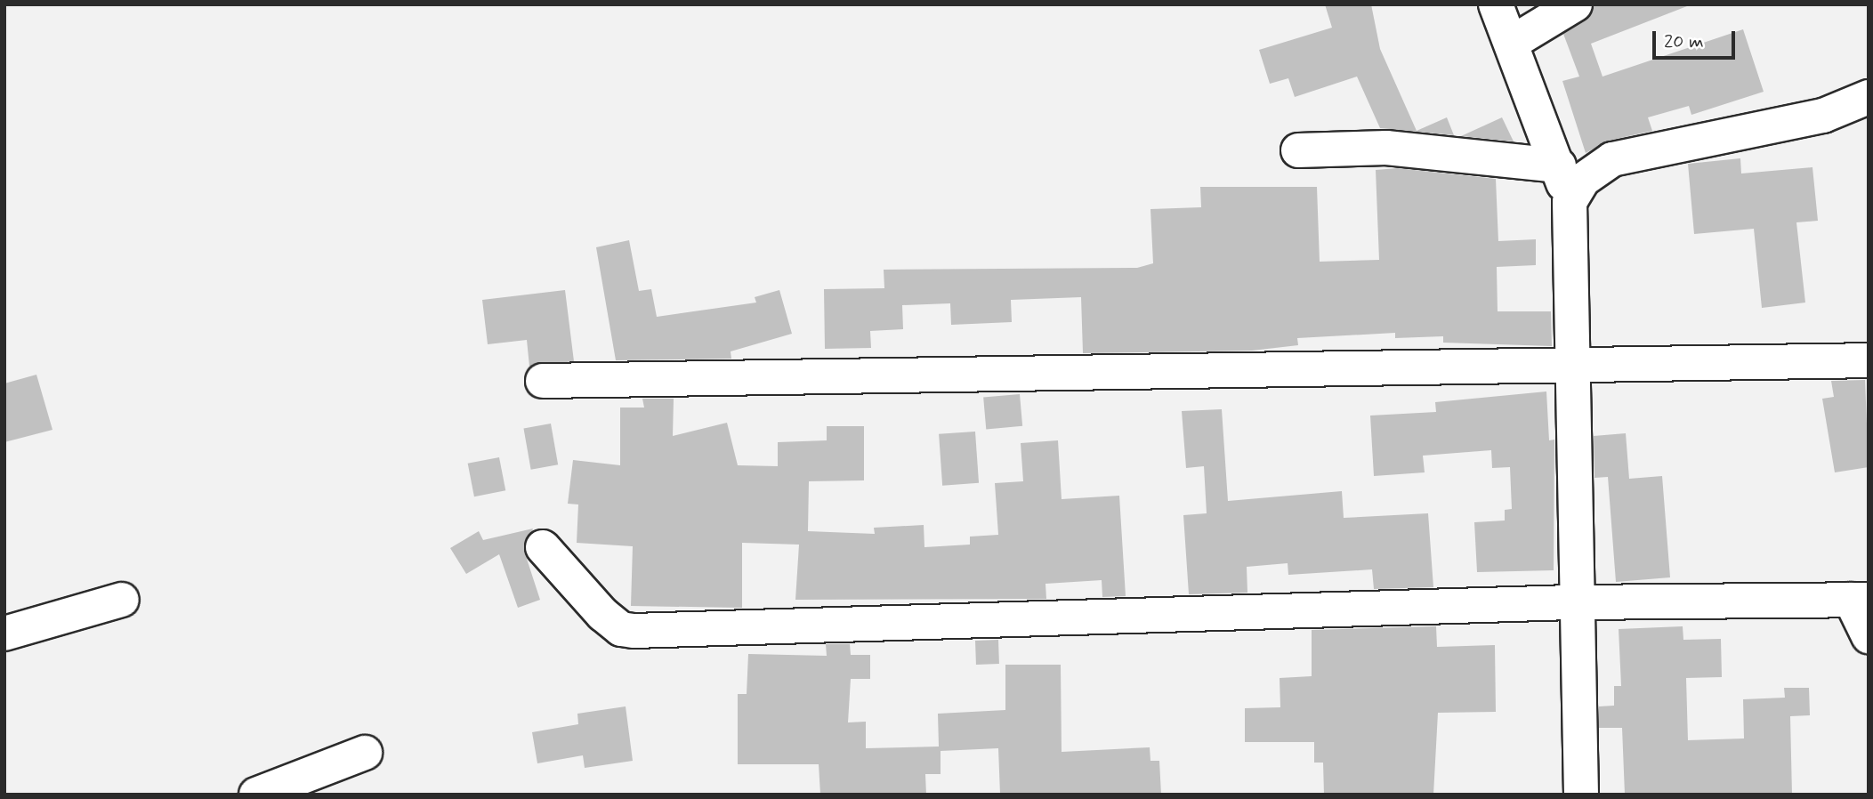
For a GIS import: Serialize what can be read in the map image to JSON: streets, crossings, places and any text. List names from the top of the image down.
{
  "scale_bar": "20 m"
}
